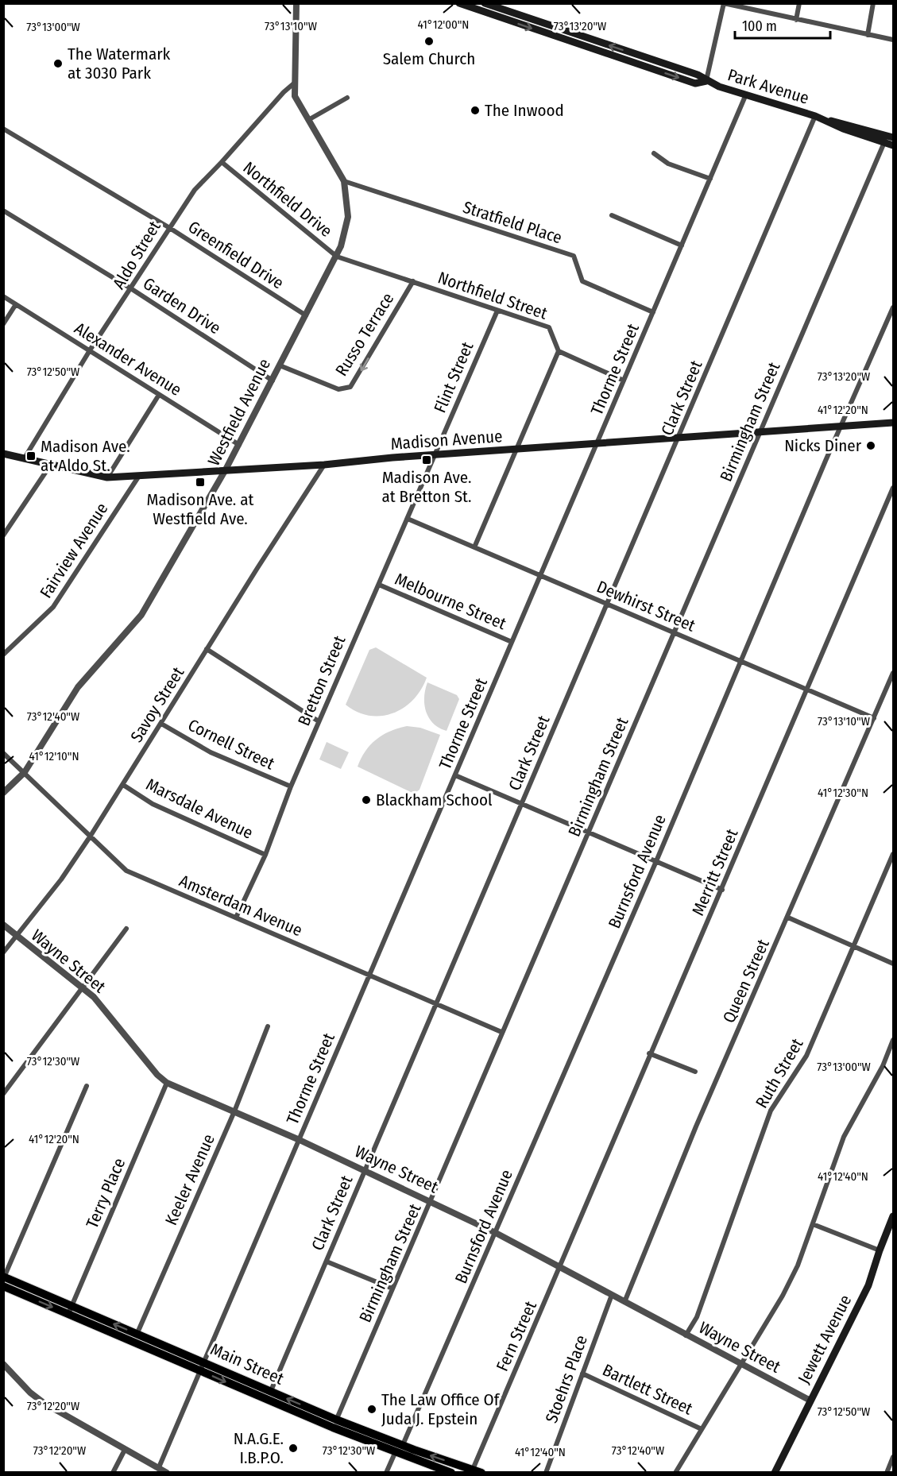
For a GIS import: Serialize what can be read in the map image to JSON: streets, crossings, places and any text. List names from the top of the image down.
{
  "streets": {
    "main road": [
      "Park Avenue",
      "Madison Avenue",
      "Jewett Avenue",
      "Main Street"
    ],
    "street": [
      "Northfield Drive",
      "Stratfield Place",
      "Aldo Street",
      "Greenfield Drive",
      "Northfield Street",
      "Garden Drive",
      "Russo Terrace",
      "Alexander Avenue",
      "Thorme Street",
      "Flint Street",
      "Clark Street",
      "Westfield Avenue",
      "Birmingham Street",
      "Fairview Avenue",
      "Melbourne Street",
      "Dewhirst Street",
      "Bretton Street",
      "Savoy Street",
      "Cornell Street",
      "Marsdale Avenue",
      "Burnsford Avenue",
      "Merritt Street",
      "Amsterdam Avenue",
      "Wayne Street",
      "Queen Street",
      "Ruth Street",
      "Keeler Avenue",
      "Terry Place",
      "Fern Street",
      "Stoehrs Place",
      "Bartlett Street"
    ]
  },
  "crossings": [
    ["Park Avenue", "Thorme Street"],
    ["Park Avenue", "Clark Street"],
    ["Park Avenue", "Birmingham Street"],
    ["Northfield Drive", "Aldo Street"],
    ["Northfield Drive", "Northfield Street"],
    ["Northfield Drive", "Westfield Avenue"],
    ["Stratfield Place", "Thorme Street"],
    ["Stratfield Place", "Westfield Avenue"],
    ["Aldo Street", "Greenfield Drive"],
    ["Aldo Street", "Garden Drive"],
    ["Aldo Street", "Alexander Avenue"],
    ["Aldo Street", "Westfield Avenue"],
    ["Aldo Street", "Madison Avenue"],
    ["Greenfield Drive", "Westfield Avenue"],
    ["Northfield Street", "Russo Terrace"],
    ["Northfield Street", "Flint Street"],
    ["Northfield Street", "Westfield Avenue"],
    ["Garden Drive", "Westfield Avenue"],
    ["Russo Terrace", "Westfield Avenue"],
    ["Alexander Avenue", "Westfield Avenue"],
    ["Thorme Street", "Madison Avenue"],
    ["Thorme Street", "Melbourne Street"],
    ["Thorme Street", "Dewhirst Street"],
    ["Thorme Street", "Amsterdam Avenue"],
    ["Thorme Street", "Wayne Street"],
    ["Thorme Street", "Main Street"],
    ["Flint Street", "Madison Avenue"],
    ["Flint Street", "Bretton Street"],
    ["Clark Street", "Madison Avenue"],
    ["Clark Street", "Dewhirst Street"],
    ["Clark Street", "Amsterdam Avenue"],
    ["Clark Street", "Wayne Street"],
    ["Clark Street", "Main Street"],
    ["Westfield Avenue", "Madison Avenue"],
    ["Westfield Avenue", "Amsterdam Avenue"],
    ["Birmingham Street", "Madison Avenue"],
    ["Birmingham Street", "Dewhirst Street"],
    ["Birmingham Street", "Amsterdam Avenue"],
    ["Birmingham Street", "Wayne Street"],
    ["Birmingham Street", "Main Street"],
    ["Madison Avenue", "Fairview Avenue"],
    ["Madison Avenue", "Bretton Street"],
    ["Madison Avenue", "Savoy Street"],
    ["Madison Avenue", "Burnsford Avenue"],
    ["Melbourne Street", "Bretton Street"],
    ["Dewhirst Street", "Bretton Street"],
    ["Dewhirst Street", "Burnsford Avenue"],
    ["Dewhirst Street", "Merritt Street"],
    ["Dewhirst Street", "Queen Street"],
    ["Bretton Street", "Cornell Street"],
    ["Bretton Street", "Marsdale Avenue"],
    ["Bretton Street", "Amsterdam Avenue"],
    ["Savoy Street", "Cornell Street"],
    ["Savoy Street", "Marsdale Avenue"],
    ["Savoy Street", "Amsterdam Avenue"],
    ["Savoy Street", "Wayne Street"],
    ["Burnsford Avenue", "Wayne Street"],
    ["Burnsford Avenue", "Main Street"],
    ["Merritt Street", "Wayne Street"],
    ["Merritt Street", "Fern Street"],
    ["Wayne Street", "Queen Street"],
    ["Wayne Street", "Ruth Street"],
    ["Wayne Street", "Keeler Avenue"],
    ["Wayne Street", "Terry Place"],
    ["Wayne Street", "Fern Street"],
    ["Wayne Street", "Jewett Avenue"],
    ["Wayne Street", "Stoehrs Place"],
    ["Keeler Avenue", "Main Street"],
    ["Terry Place", "Main Street"],
    ["Fern Street", "Main Street"],
    ["Stoehrs Place", "Bartlett Street"]
  ],
  "places": {
    "other": [
      "Salem Church",
      "The Watermark at 3030 Park",
      "The Inwood",
      "Nicks Diner",
      "Blackham School",
      "The Law Office Of Juda J. Epstein",
      "N.A.G.E. I.B.P.O."
    ],
    "transit": ["Madison Ave. at Aldo St.", "Madison Ave. at Bretton St.", "Madison Ave. at Westfield Ave."]
  },
  "scale_bar": "100 m",
  "coordinates": [
    "41°12'00\"N",
    "73°13'10\"W",
    "73°13'20\"W",
    "73°13'00\"W",
    "73°12'50\"W",
    "41°12'20\"N",
    "73°12'40\"W",
    "41°12'10\"N",
    "41°12'30\"N",
    "73°12'30\"W",
    "41°12'40\"N",
    "73°12'20\"W"
  ]
}
